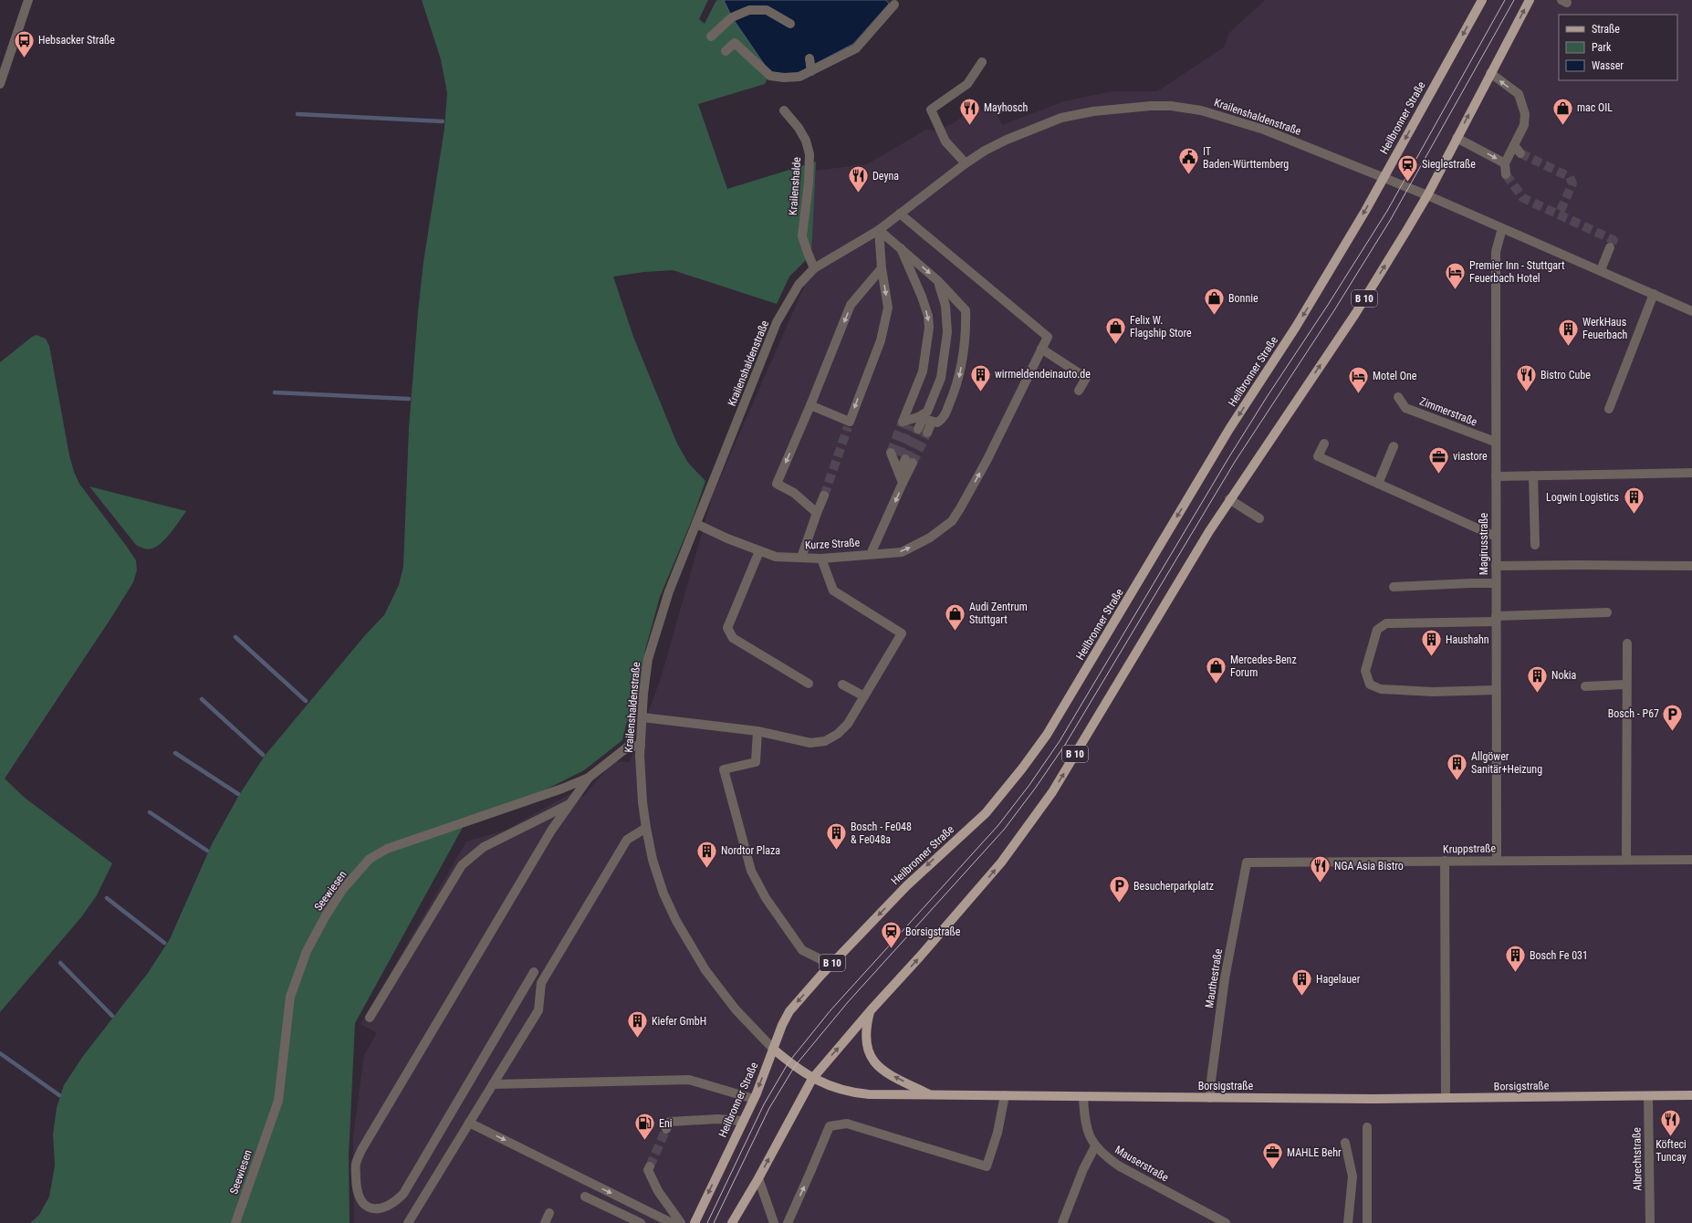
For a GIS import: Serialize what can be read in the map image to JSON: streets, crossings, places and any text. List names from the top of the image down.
{
  "streets": {
    "main road": ["Heilbronner Straße", "B 10", "Borsigstraße"],
    "street": [
      "Krailenshaldenstraße",
      "Krailenshalde",
      "Zimmerstraße",
      "Kurze Straße",
      "Magirusstraße",
      "Kruppstraße",
      "Seewiesen",
      "Mauthestraße",
      "Albrechtstraße",
      "Mauserstraße"
    ]
  },
  "crossings": [
    ["Krailenshaldenstraße", "Heilbronner Straße"],
    ["Krailenshaldenstraße", "Krailenshalde"],
    ["Krailenshaldenstraße", "B 10"],
    ["Krailenshaldenstraße", "Kurze Straße"],
    ["Krailenshaldenstraße", "Seewiesen"],
    ["Krailenshaldenstraße", "Borsigstraße"],
    ["Heilbronner Straße", "Borsigstraße"],
    ["B 10", "Borsigstraße"],
    ["Zimmerstraße", "Magirusstraße"],
    ["Magirusstraße", "Kruppstraße"],
    ["Kruppstraße", "Mauthestraße"],
    ["Mauthestraße", "Borsigstraße"],
    ["Borsigstraße", "Albrechtstraße"],
    ["Borsigstraße", "Mauserstraße"]
  ],
  "one_way": ["Kurze Straße"],
  "places": {
    "bus stop": ["Hebsacker Straße"],
    "restaurant": [
      "Mayhosch",
      "Deyna",
      "Bistro Cube",
      "NGA Asia Bistro",
      "Köfteci Tuncay"
    ],
    "shop": [
      "mac OIL",
      "Bonnie",
      "Felix W. Flagship Store",
      "Audi Zentrum Stuttgart",
      "Mercedes-Benz Forum"
    ],
    "public building": ["IT Baden-Württemberg"],
    "station": ["Sieglestraße", "Borsigstraße"],
    "hotel": ["Premier Inn - Stuttgart Feuerbach Hotel", "Motel One"],
    "building": [
      "WerkHaus Feuerbach",
      "wirmeldendeinauto.de",
      "Logwin Logistics",
      "Haushahn",
      "Nokia",
      "Allgöwer Sanitär+Heizung",
      "Bosch - Fe048 & Fe048a",
      "Nordtor Plaza",
      "Bosch Fe 031",
      "Hagelauer",
      "Kiefer GmbH"
    ],
    "office": ["viastore", "MAHLE Behr"],
    "parking": ["Bosch - P67", "Besucherparkplatz"],
    "fuel station": ["Eni"]
  },
  "legend": ["Straße", "Park", "Wasser"]
}
